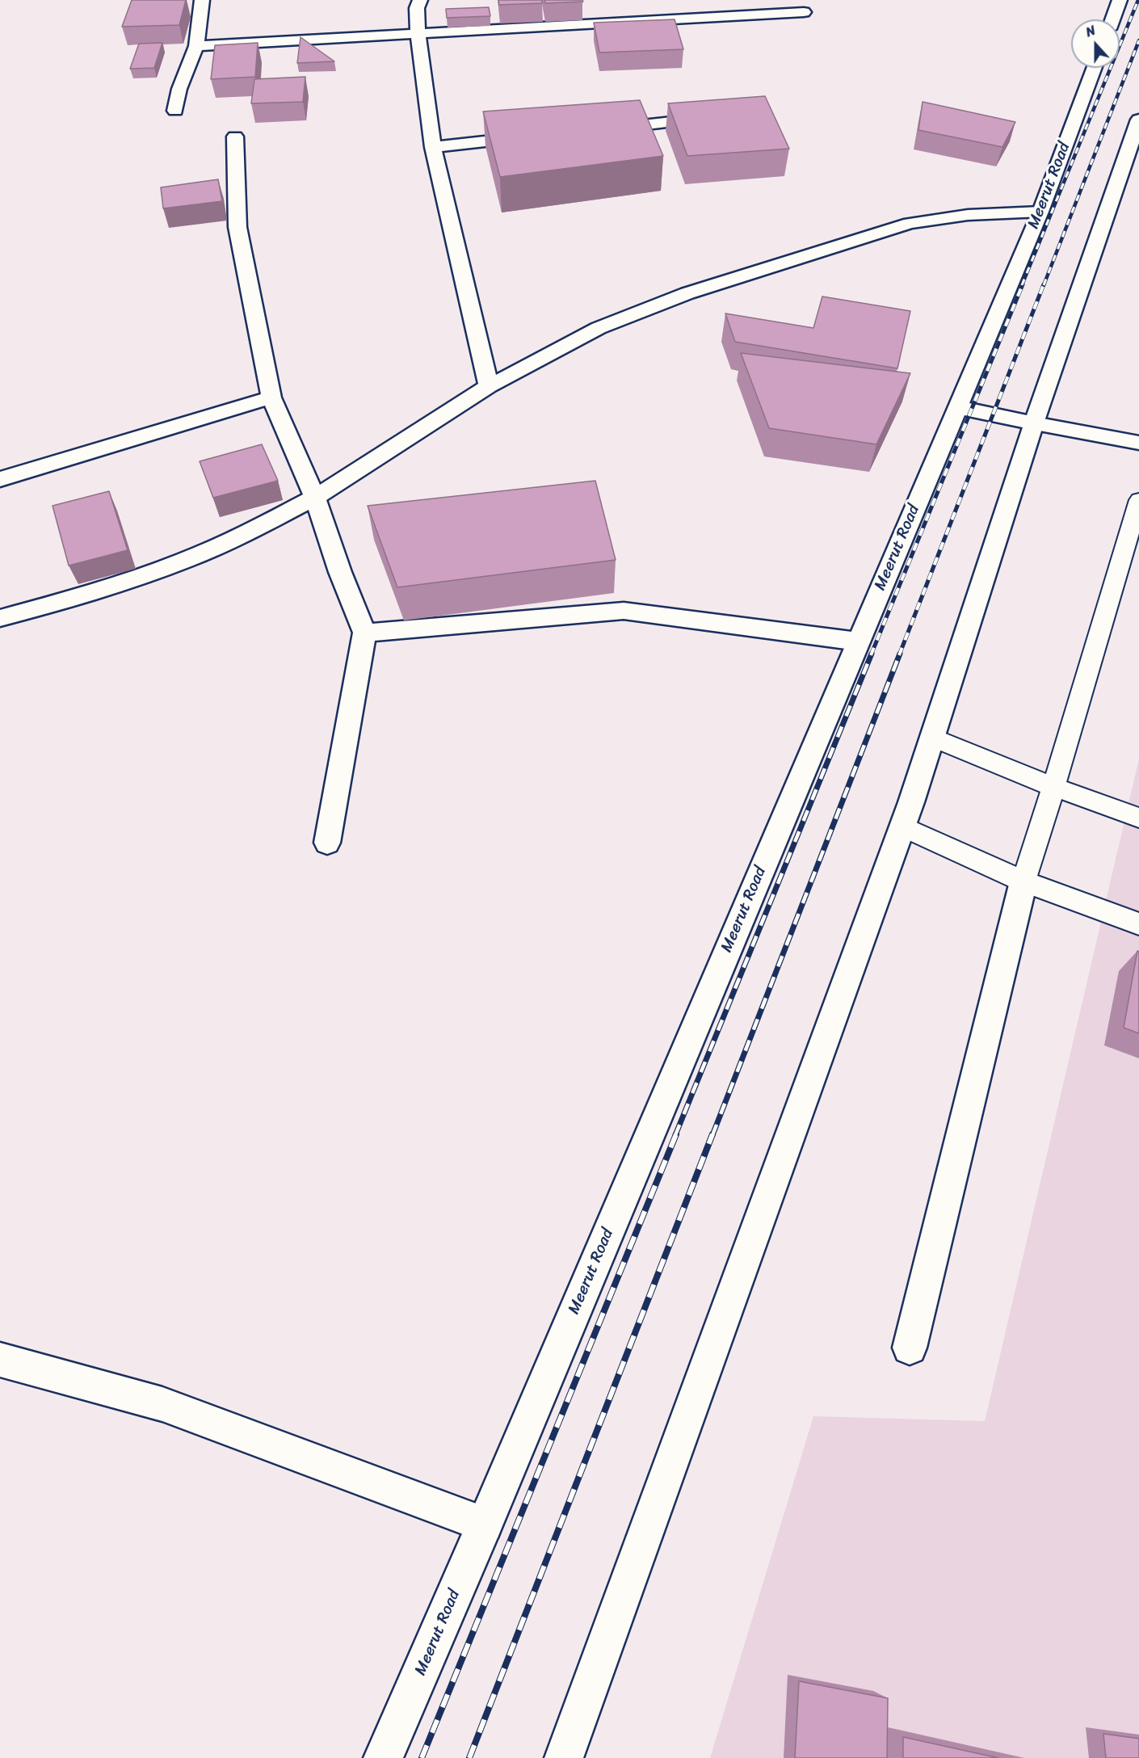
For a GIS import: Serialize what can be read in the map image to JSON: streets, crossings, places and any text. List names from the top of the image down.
{
  "streets": {
    "street": ["Meerut Road"]
  },
  "north": "top"
}
